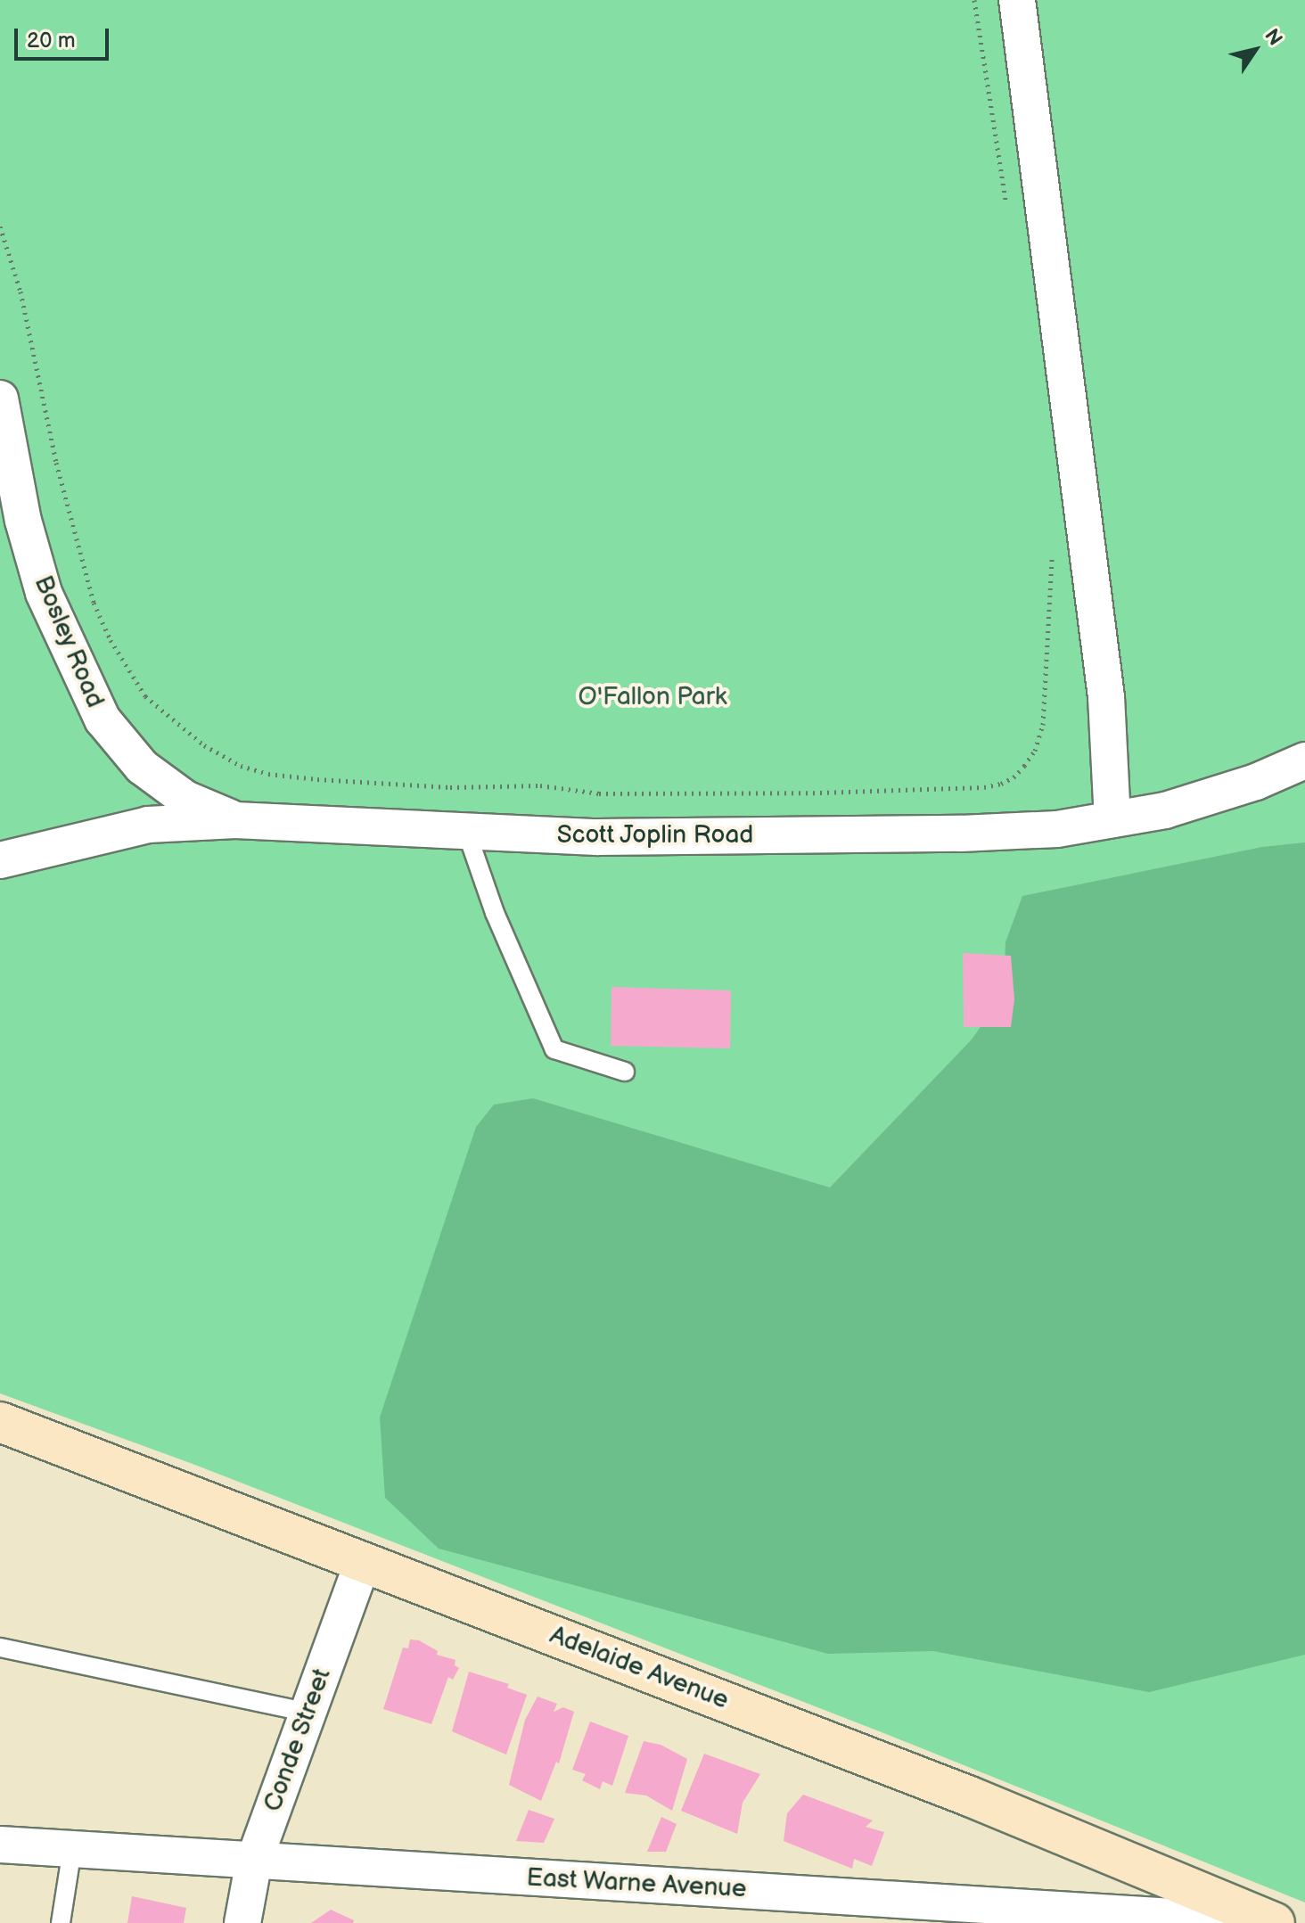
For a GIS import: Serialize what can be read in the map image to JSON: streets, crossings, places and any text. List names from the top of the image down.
{
  "streets": {
    "main road": ["Adelaide Avenue"],
    "street": [
      "Bosley Road",
      "Scott Joplin Road",
      "Conde Street",
      "East Warne Avenue"
    ]
  },
  "crossings": [
    ["Bosley Road", "Scott Joplin Road"],
    ["Adelaide Avenue", "Conde Street"],
    ["Adelaide Avenue", "East Warne Avenue"],
    ["Conde Street", "East Warne Avenue"]
  ],
  "parks": ["O'Fallon Park"],
  "scale_bar": "20 m",
  "north": "top right"
}
